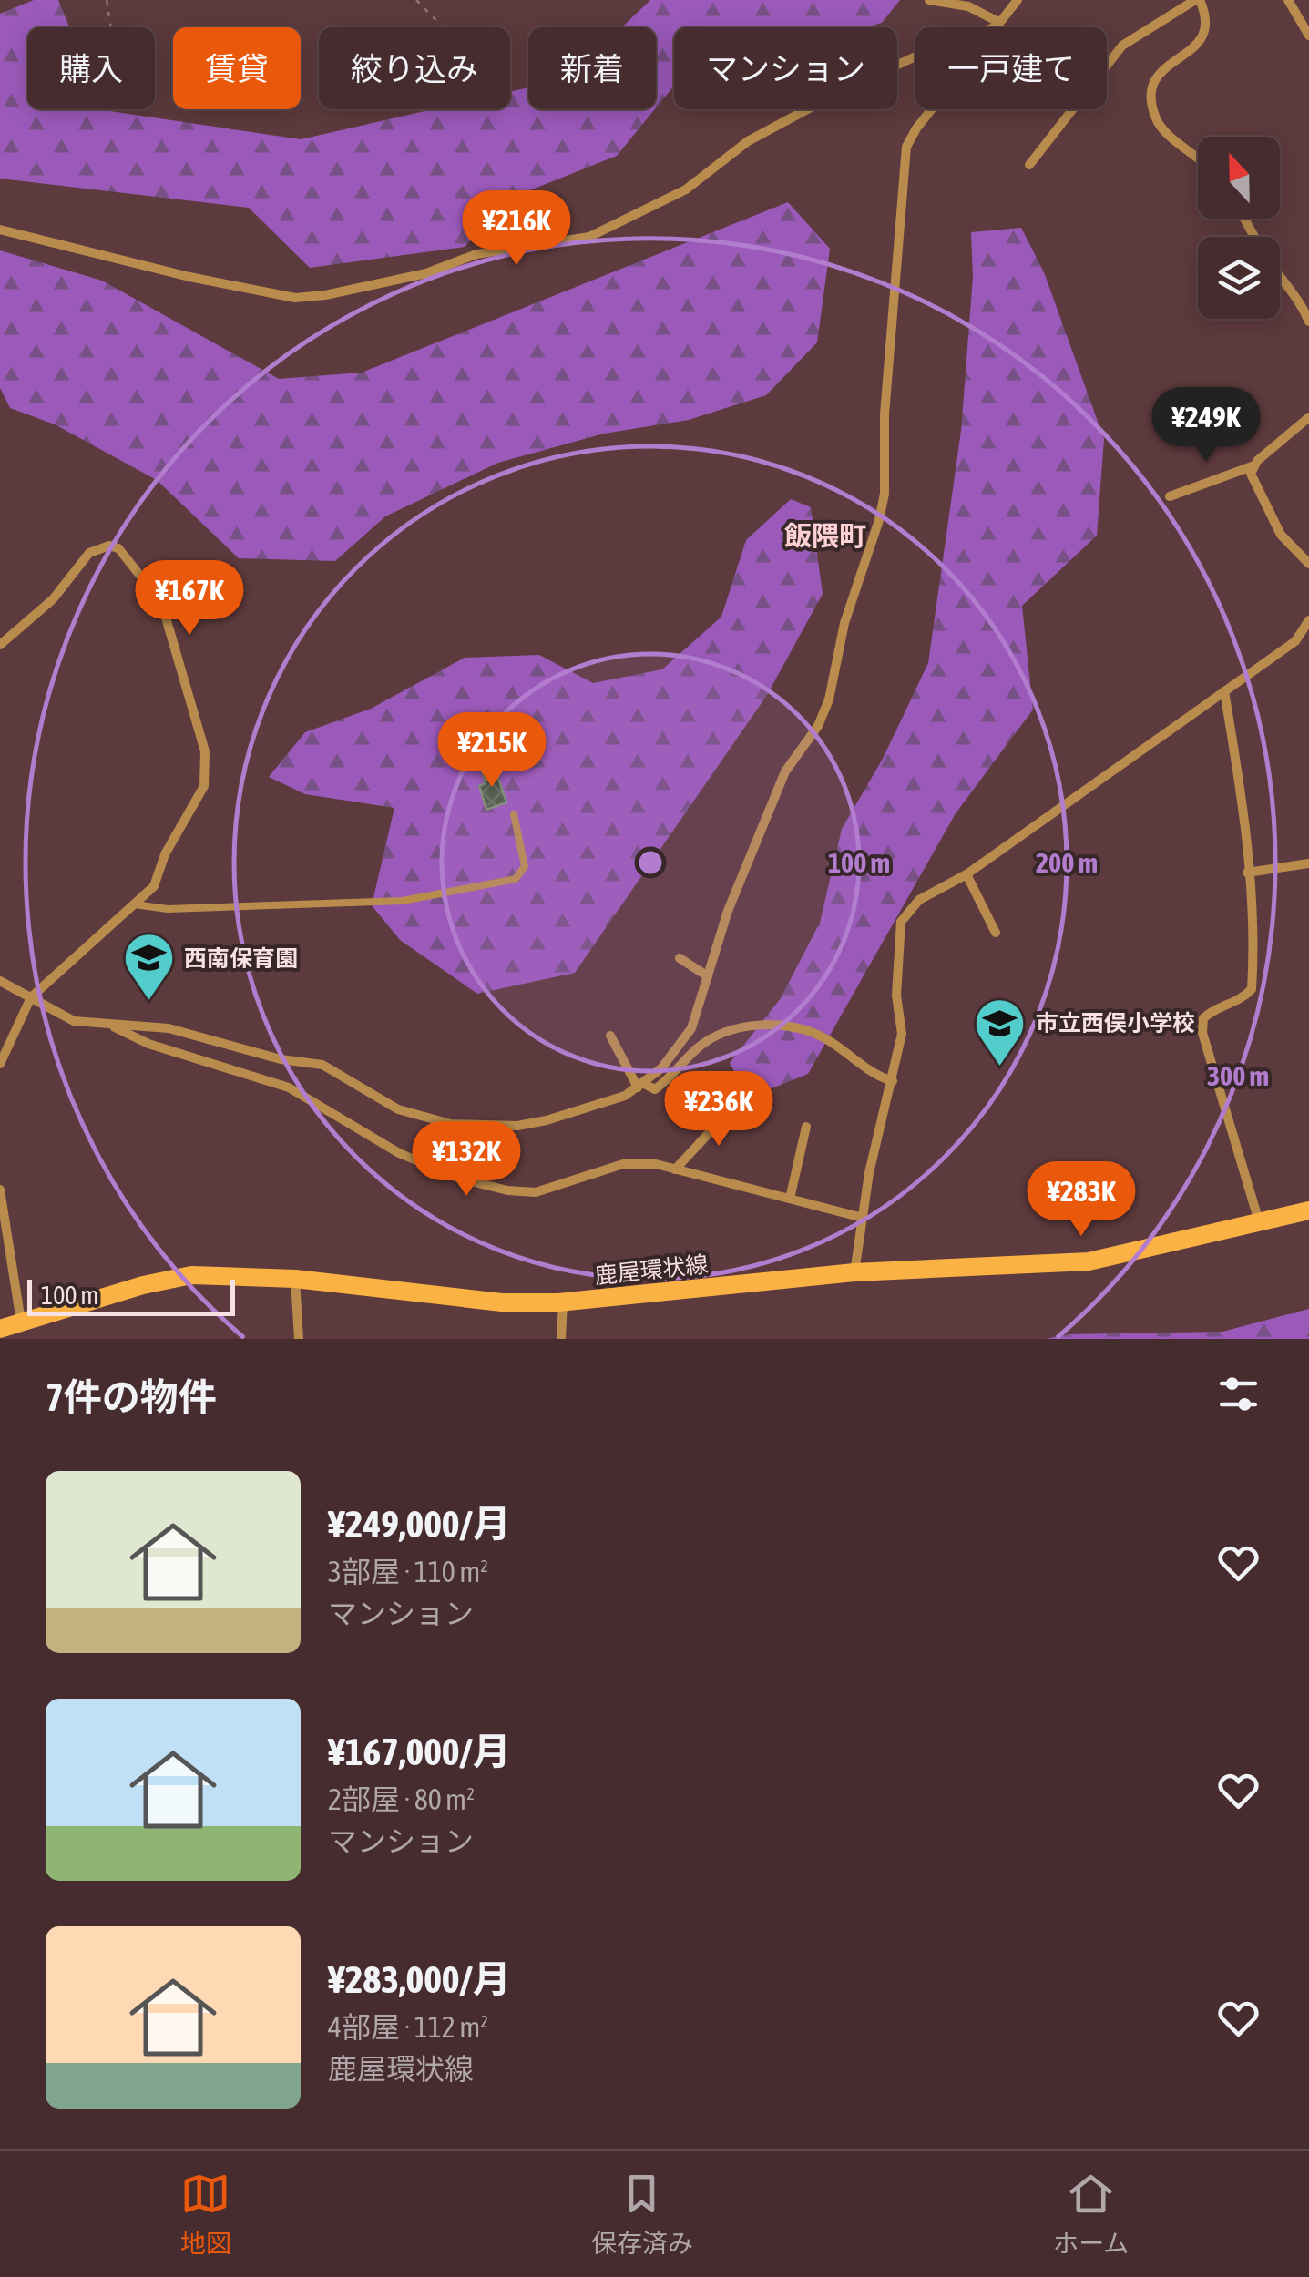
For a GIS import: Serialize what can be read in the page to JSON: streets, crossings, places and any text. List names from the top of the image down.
{
  "streets": {
    "main road": ["鹿屋環状線"]
  },
  "districts": ["飯隈町"],
  "places": {
    "school or university": ["西南保育園", "市立西俣小学校"]
  },
  "scale_bar": "100 m",
  "north": "top",
  "page": {
    "chip": [
      "購入",
      "賃貸",
      "絞り込み",
      "新着",
      "マンション",
      "一戸建て"
    ],
    "price": [
      "¥216K",
      "¥249K",
      "¥167K",
      "¥215K",
      "¥236K",
      "¥132K",
      "¥283K"
    ],
    "scale": "100 m",
    "heading": "7件の物件",
    "list": [
      {
        "name": "¥249,000/月",
        "note": "3部屋 · 110 m² · マンション"
      },
      {
        "name": "¥167,000/月",
        "note": "2部屋 · 80 m² · マンション"
      },
      {
        "name": "¥283,000/月",
        "note": "4部屋 · 112 m² · 鹿屋環状線"
      }
    ],
    "tabs": ["地図", "保存済み", "ホーム"]
  },
  "rings": ["100 m", "200 m", "300 m"]
}
